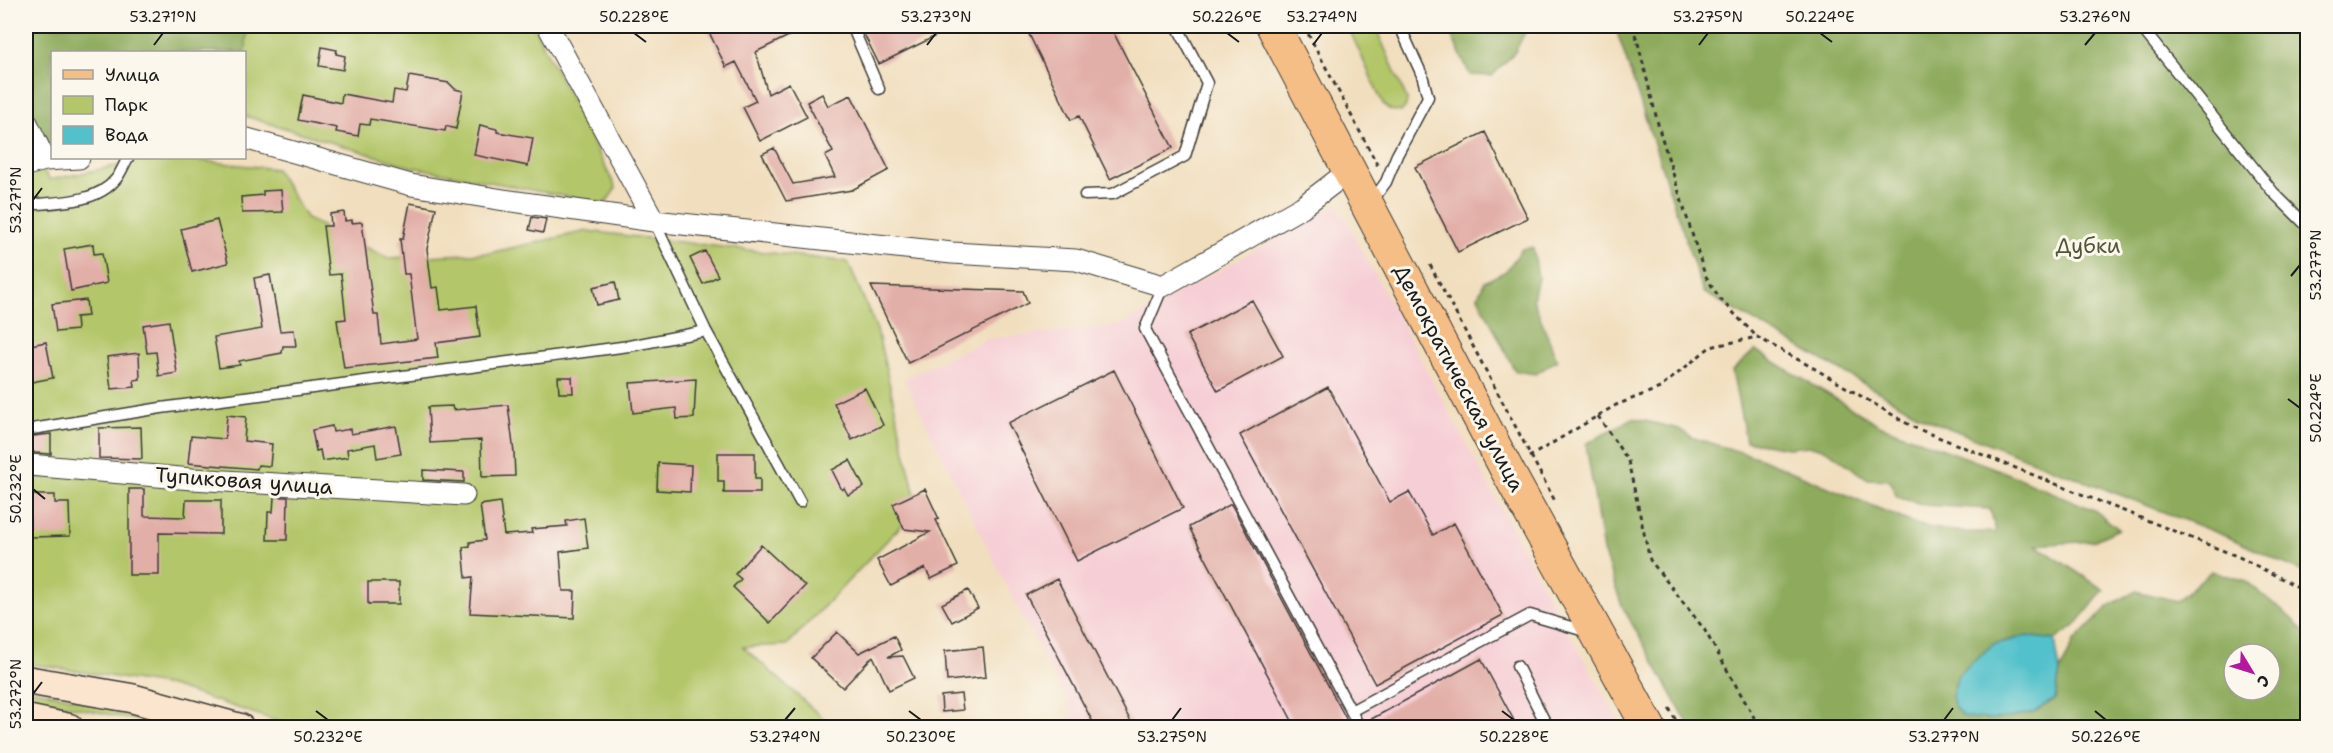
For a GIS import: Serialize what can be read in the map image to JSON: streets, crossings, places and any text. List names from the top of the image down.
{
  "streets": {
    "main road": ["Демократическая улица"],
    "street": ["Тупиковая улица"]
  },
  "parks": ["Дубки"],
  "legend": ["Улица", "Парк", "Вода"],
  "north": "bottom right",
  "coordinates": [
    "53.271°N",
    "50.228°E",
    "53.273°N",
    "50.226°E",
    "53.274°N",
    "53.275°N",
    "50.224°E",
    "53.276°N",
    "53.277°N",
    "50.232°E",
    "53.272°N",
    "50.230°E"
  ]
}
